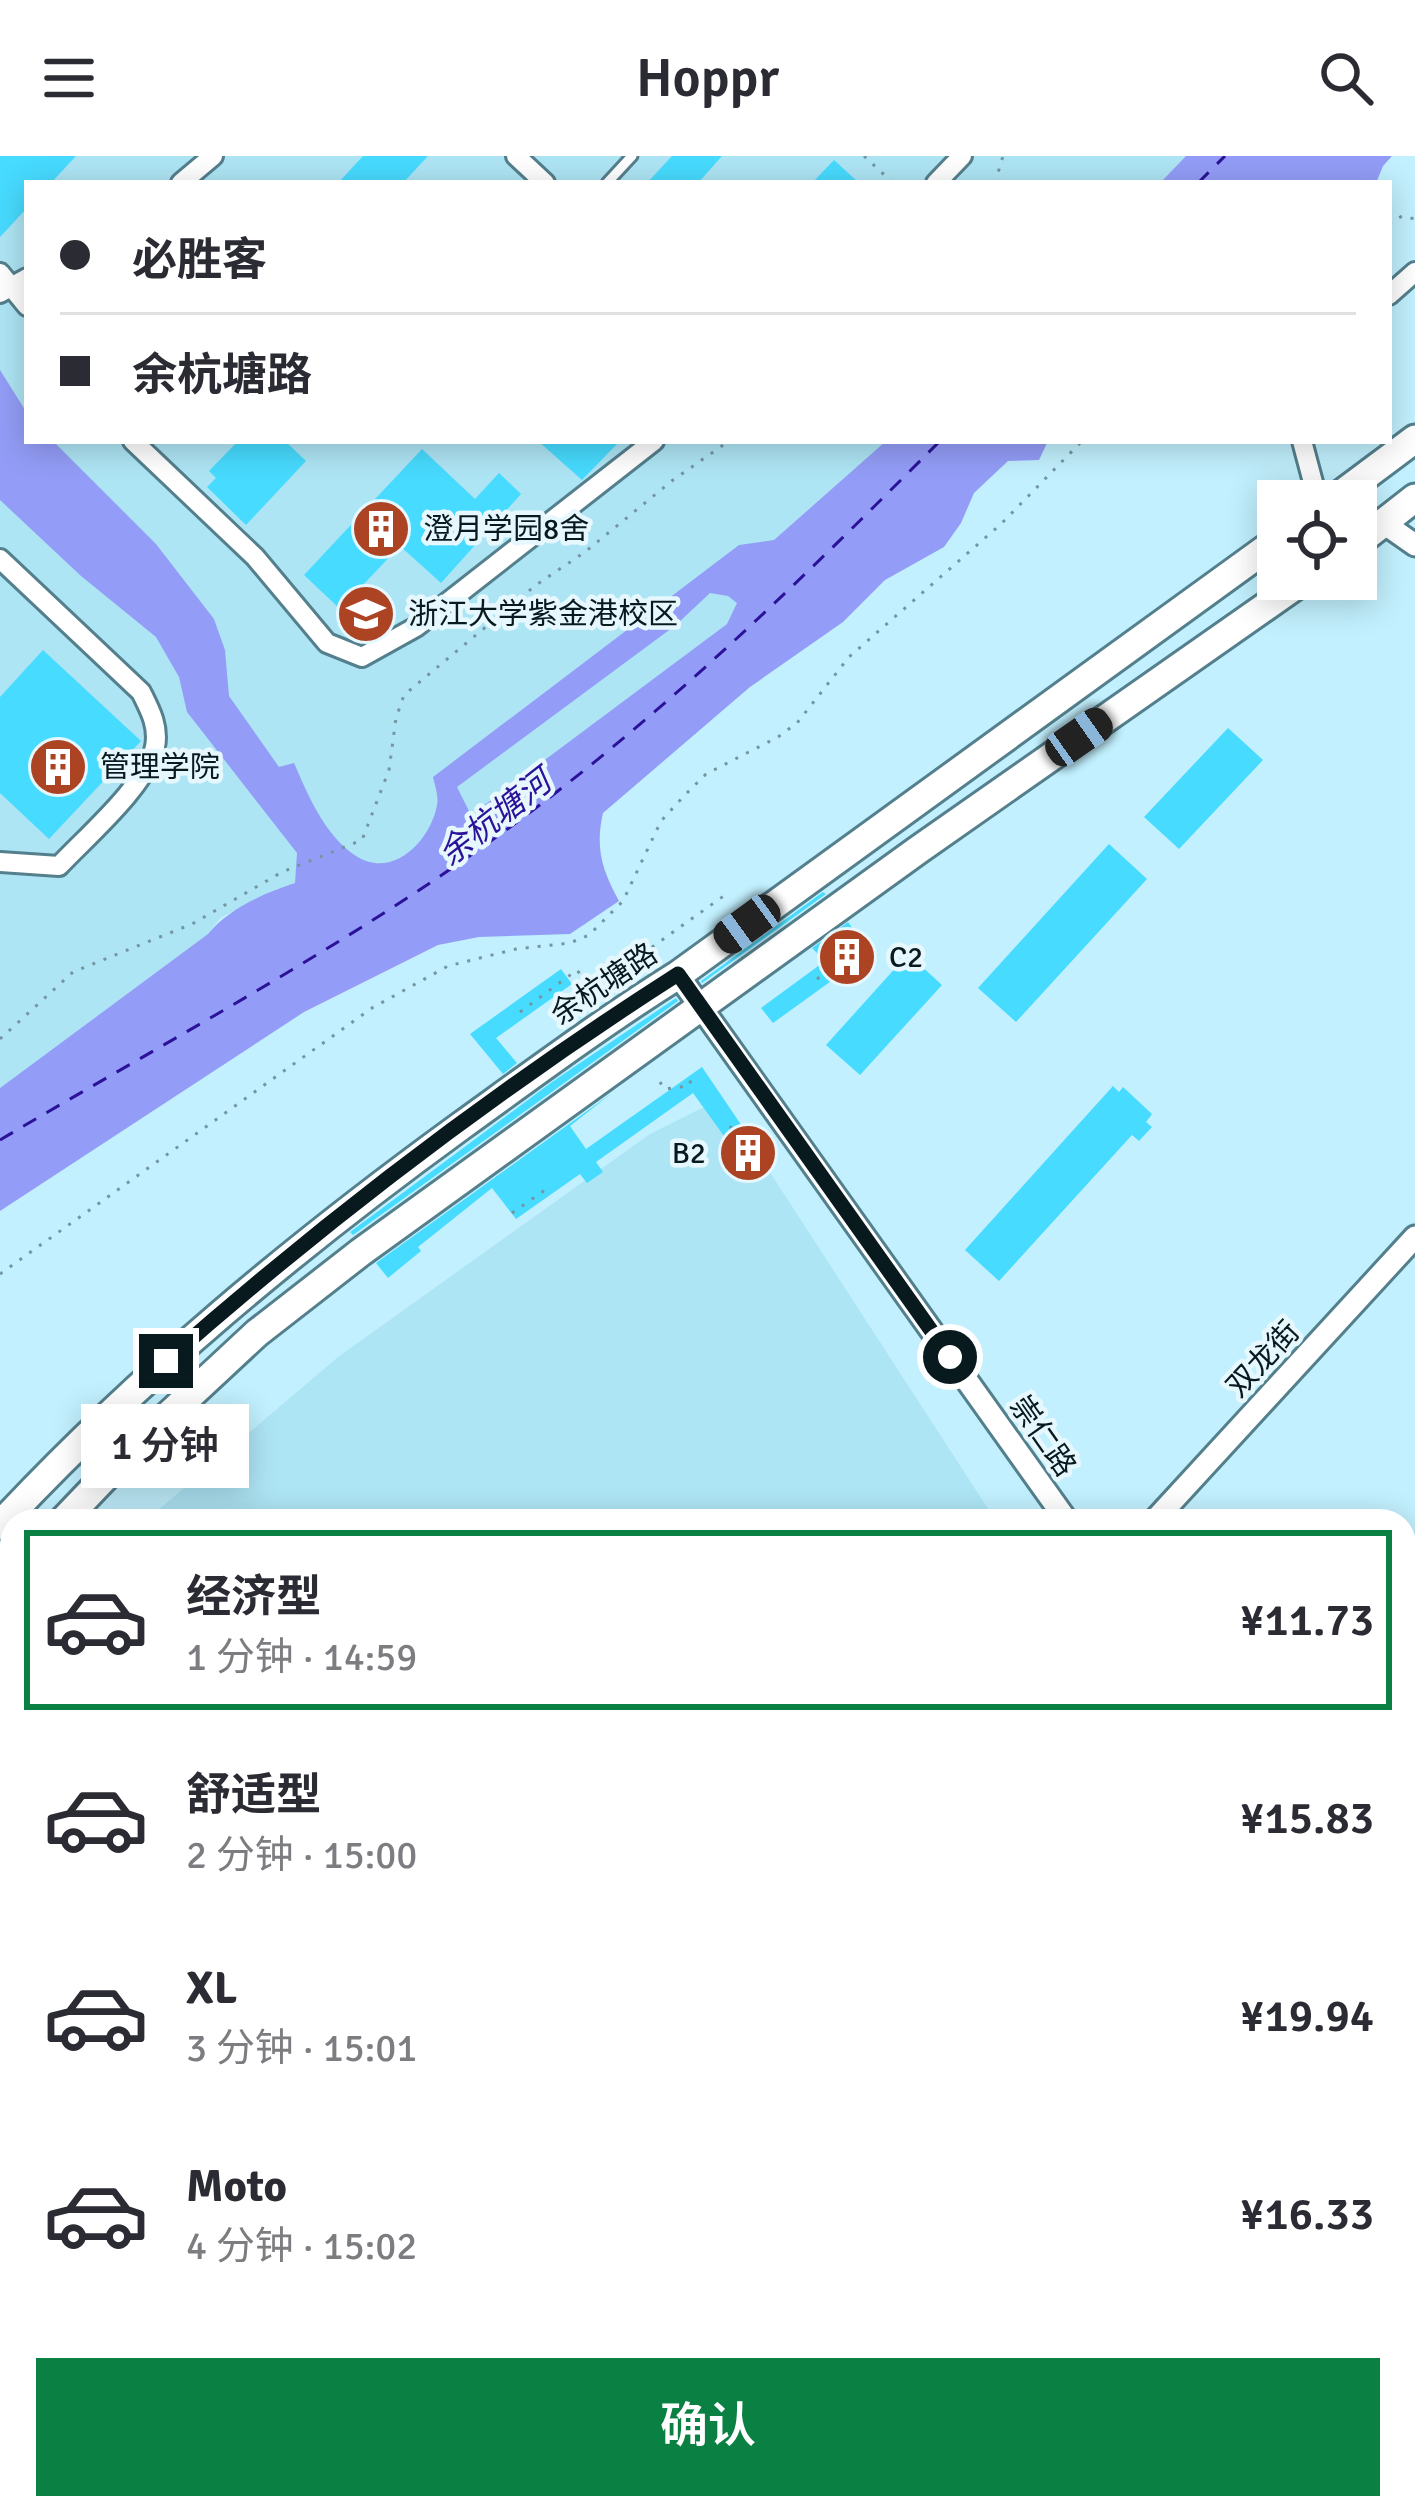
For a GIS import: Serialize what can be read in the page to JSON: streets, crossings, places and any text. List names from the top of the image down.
{
  "streets": {
    "main road": ["余杭塘路"],
    "street": ["双龙街", "崇仁路"]
  },
  "crossings": [
    ["余杭塘路", "崇仁路"]
  ],
  "water": ["余杭塘河"],
  "places": {
    "building": [
      "澄月学园8舍",
      "管理学院",
      "C2",
      "B2"
    ],
    "school or university": ["浙江大学紫金港校区"]
  },
  "page": {
    "header": "Hoppr",
    "banner": ["必胜客", "余杭塘路"],
    "bubble": "1 分钟",
    "list": [
      {
        "name": "经济型",
        "note": "1 分钟 · 14:59",
        "value": "¥11.73"
      },
      {
        "name": "舒适型",
        "note": "2 分钟 · 15:00",
        "value": "¥15.83"
      },
      {
        "name": "XL",
        "note": "3 分钟 · 15:01",
        "value": "¥19.94"
      },
      {
        "name": "Moto",
        "note": "4 分钟 · 15:02",
        "value": "¥16.33"
      }
    ],
    "buttons": "确认"
  }
}
